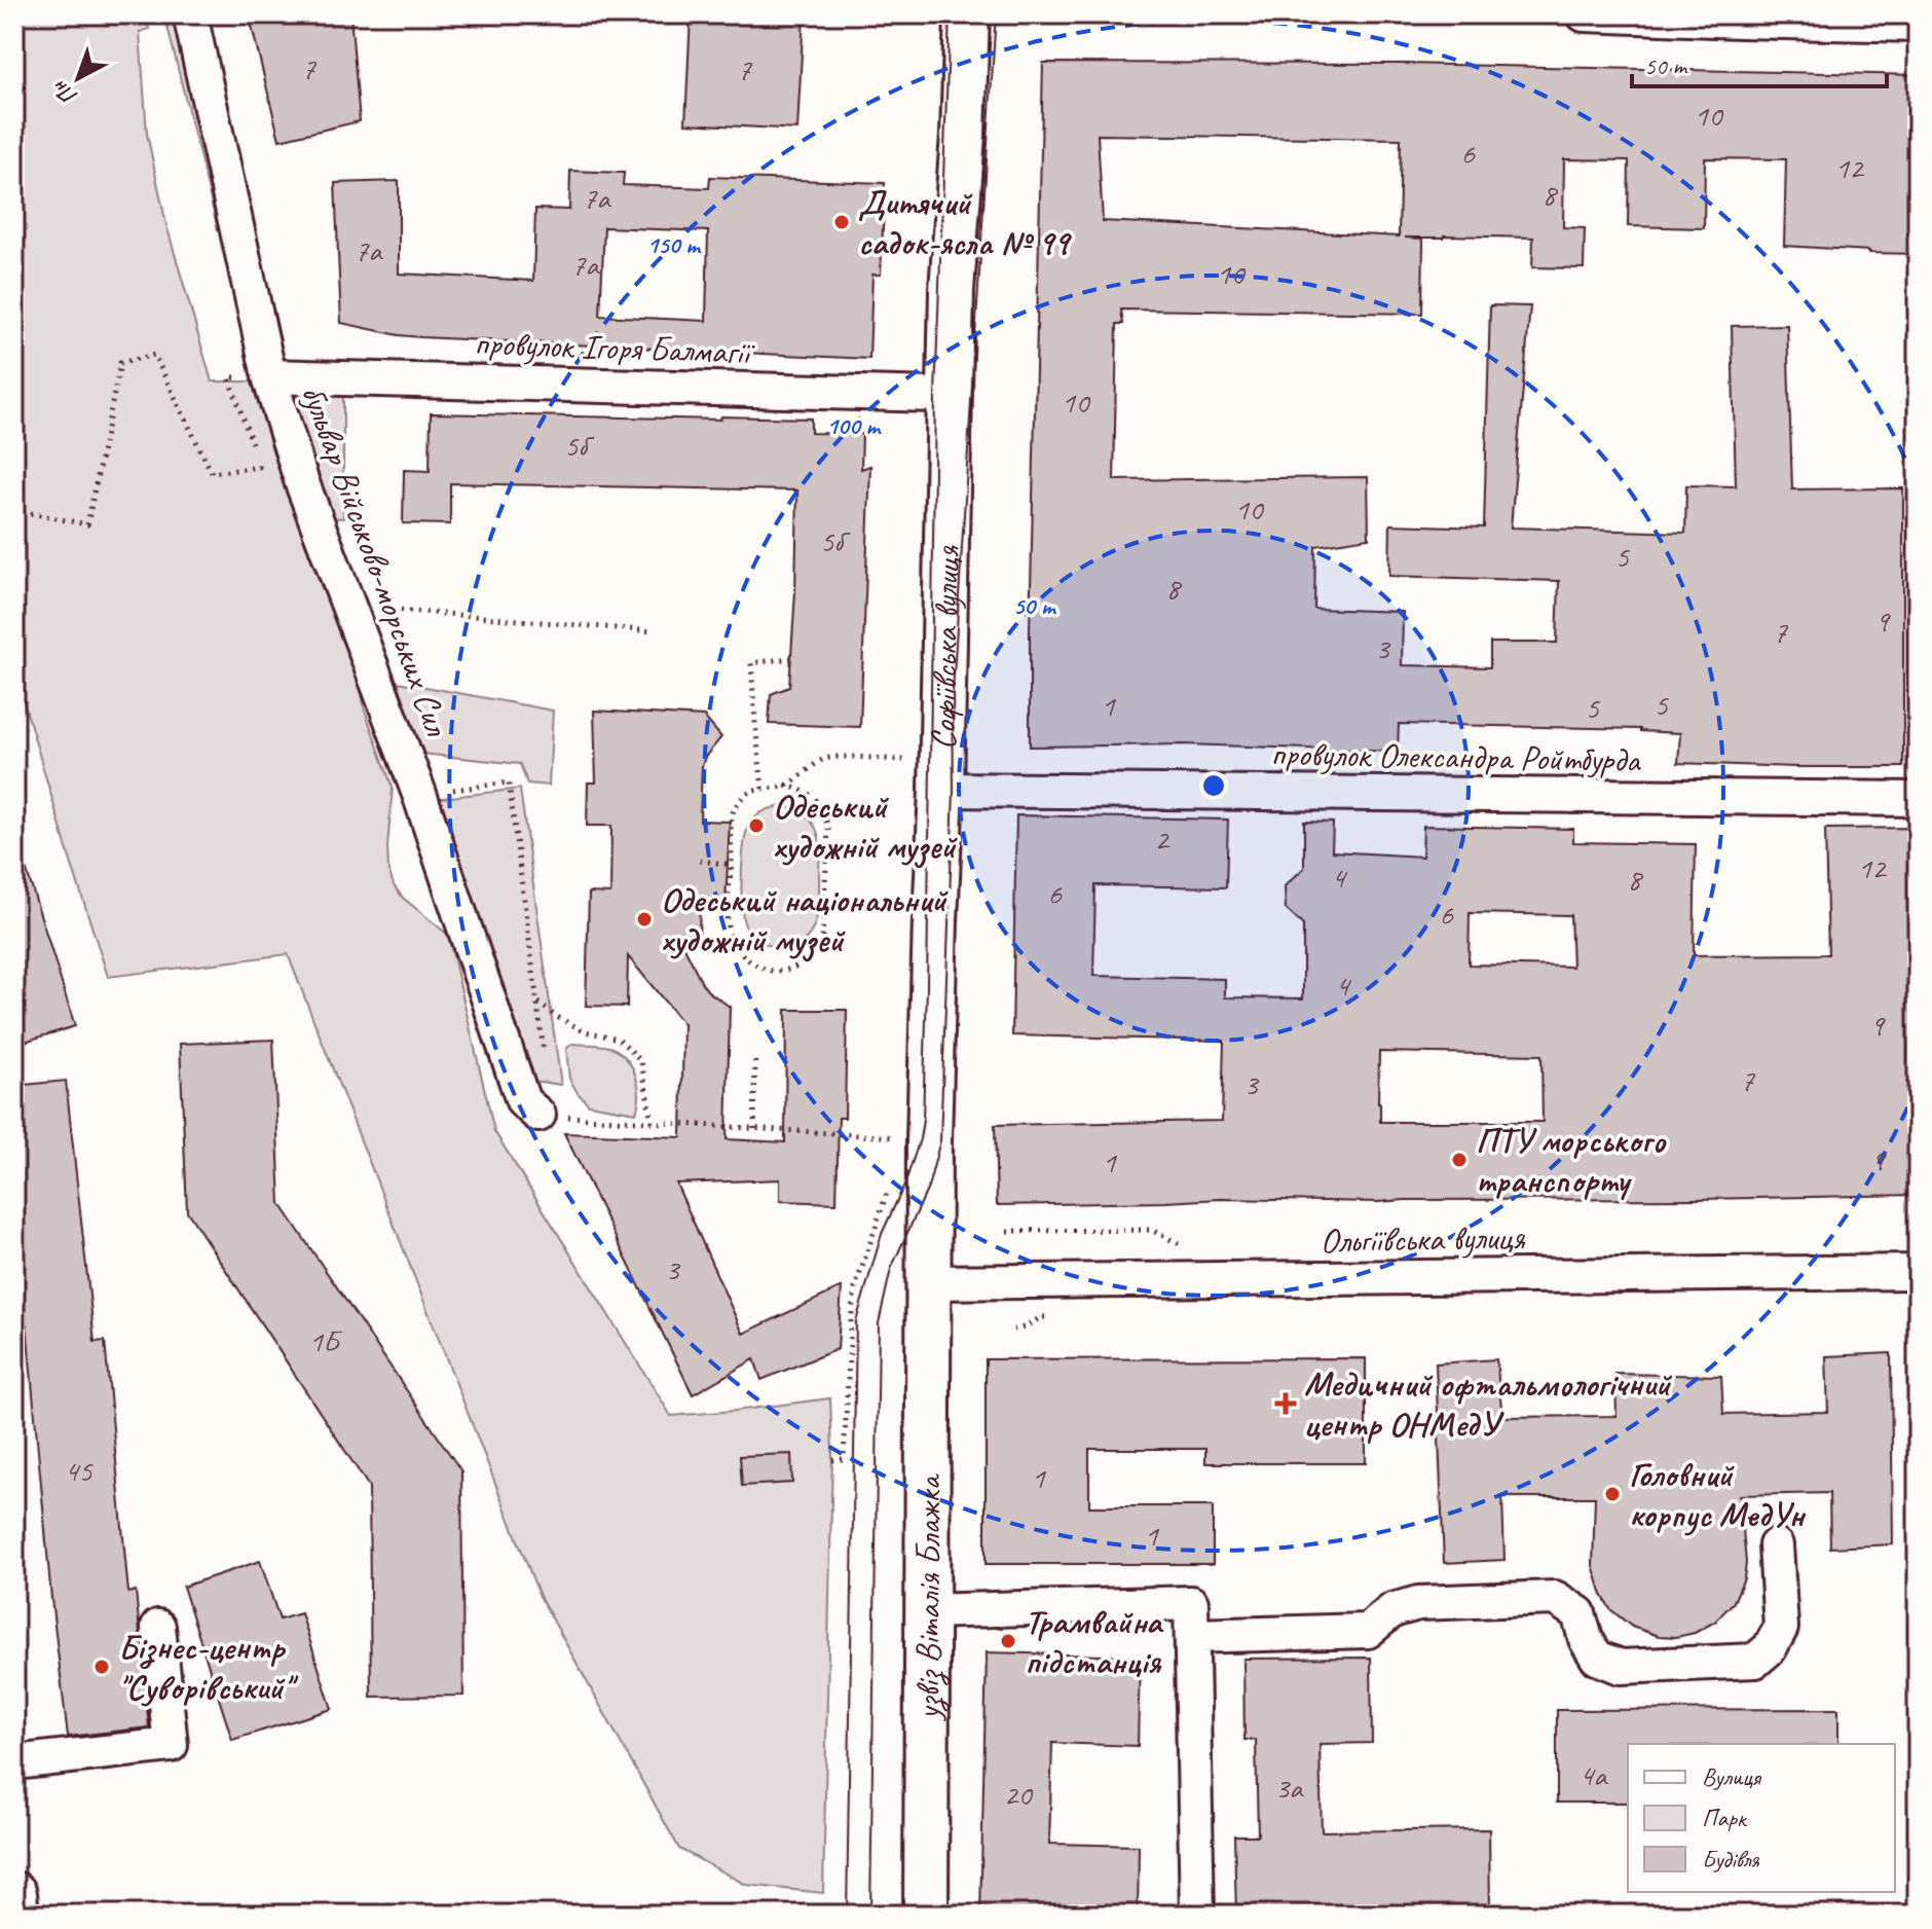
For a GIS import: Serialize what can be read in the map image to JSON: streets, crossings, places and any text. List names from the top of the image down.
{
  "streets": {
    "main road": ["Софіївська вулиця", "узвіз Віталія Блажка"],
    "street": [
      "провулок Ігоря Балмагії",
      "бульвар Військово-морських Сил",
      "провулок Олександра Ройтбурда",
      "Ольгіївська вулиця"
    ]
  },
  "crossings": [
    ["провулок Ігоря Балмагії", "бульвар Військово-морських Сил"],
    ["провулок Ігоря Балмагії", "Софіївська вулиця"],
    ["Софіївська вулиця", "провулок Олександра Ройтбурда"],
    ["Софіївська вулиця", "Ольгіївська вулиця"],
    ["Софіївська вулиця", "узвіз Віталія Блажка"],
    ["Ольгіївська вулиця", "узвіз Віталія Блажка"]
  ],
  "places": {
    "other": [
      "Дитячий садок-ясла № 99",
      "Одеський художній музей",
      "Одеський національний художній музей",
      "ПТУ морського транспорту",
      "Головний корпус МедУн",
      "Трамвайна підстанція",
      "Бізнес-центр \"Суворівський\""
    ],
    "health": ["Медичний офтальмологічний центр ОНМедУ"]
  },
  "house_numbers": [
    "7",
    "7",
    "10",
    "6",
    "12",
    "8",
    "7а",
    "7а",
    "7а",
    "10",
    "10",
    "5б",
    "10",
    "5б",
    "5",
    "8",
    "9",
    "7",
    "3",
    "5",
    "1",
    "5",
    "2",
    "12",
    "4",
    "8",
    "6",
    "6",
    "4",
    "9",
    "7",
    "3",
    "9",
    "1",
    "3",
    "1Б",
    "45",
    "1",
    "1",
    "4а",
    "3а",
    "20"
  ],
  "legend": ["Вулиця", "Парк", "Будівля"],
  "scale_bar": "50 m",
  "north": "bottom left",
  "rings": ["150 m", "100 m", "50 m"]
}
